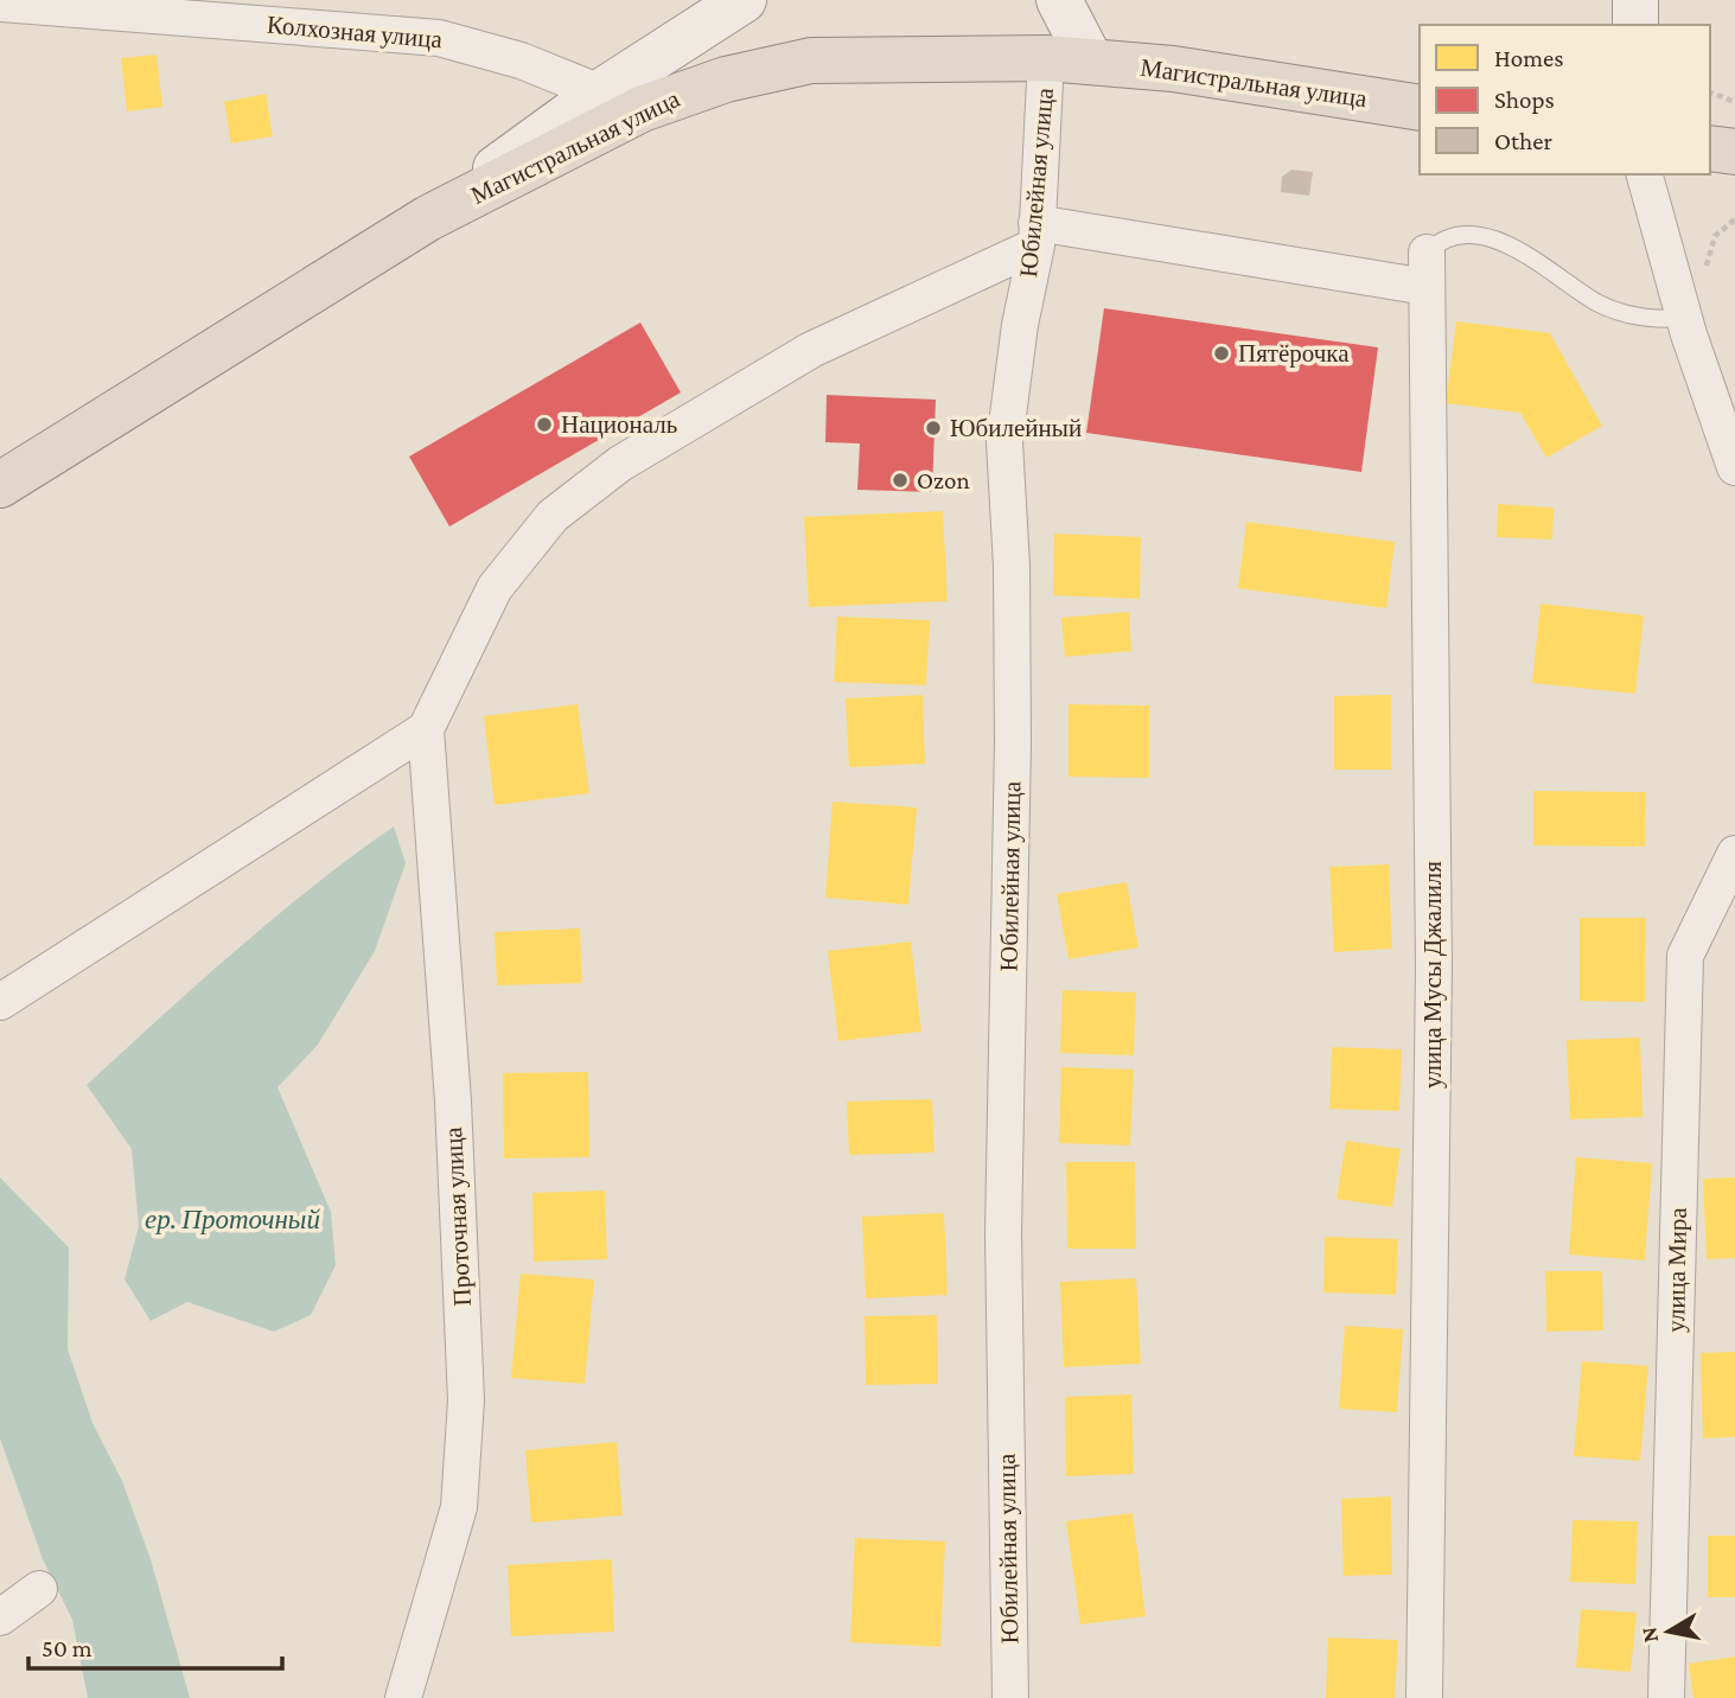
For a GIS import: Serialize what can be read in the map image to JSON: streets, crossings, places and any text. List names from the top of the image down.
{
  "streets": {
    "highway": ["Магистральная улица"],
    "street": [
      "Колхозная улица",
      "Юбилейная улица",
      "улица Мусы Джалиля",
      "Проточная улица",
      "улица Мира"
    ]
  },
  "crossings": [
    ["Магистральная улица", "Юбилейная улица"]
  ],
  "water": ["ер. Проточный"],
  "places": [
    "Пятёрочка",
    "Националь",
    "Юбилейный",
    "Ozon"
  ],
  "legend": ["Homes", "Shops", "Other"],
  "scale_bar": "50 m",
  "north": "left"
}
